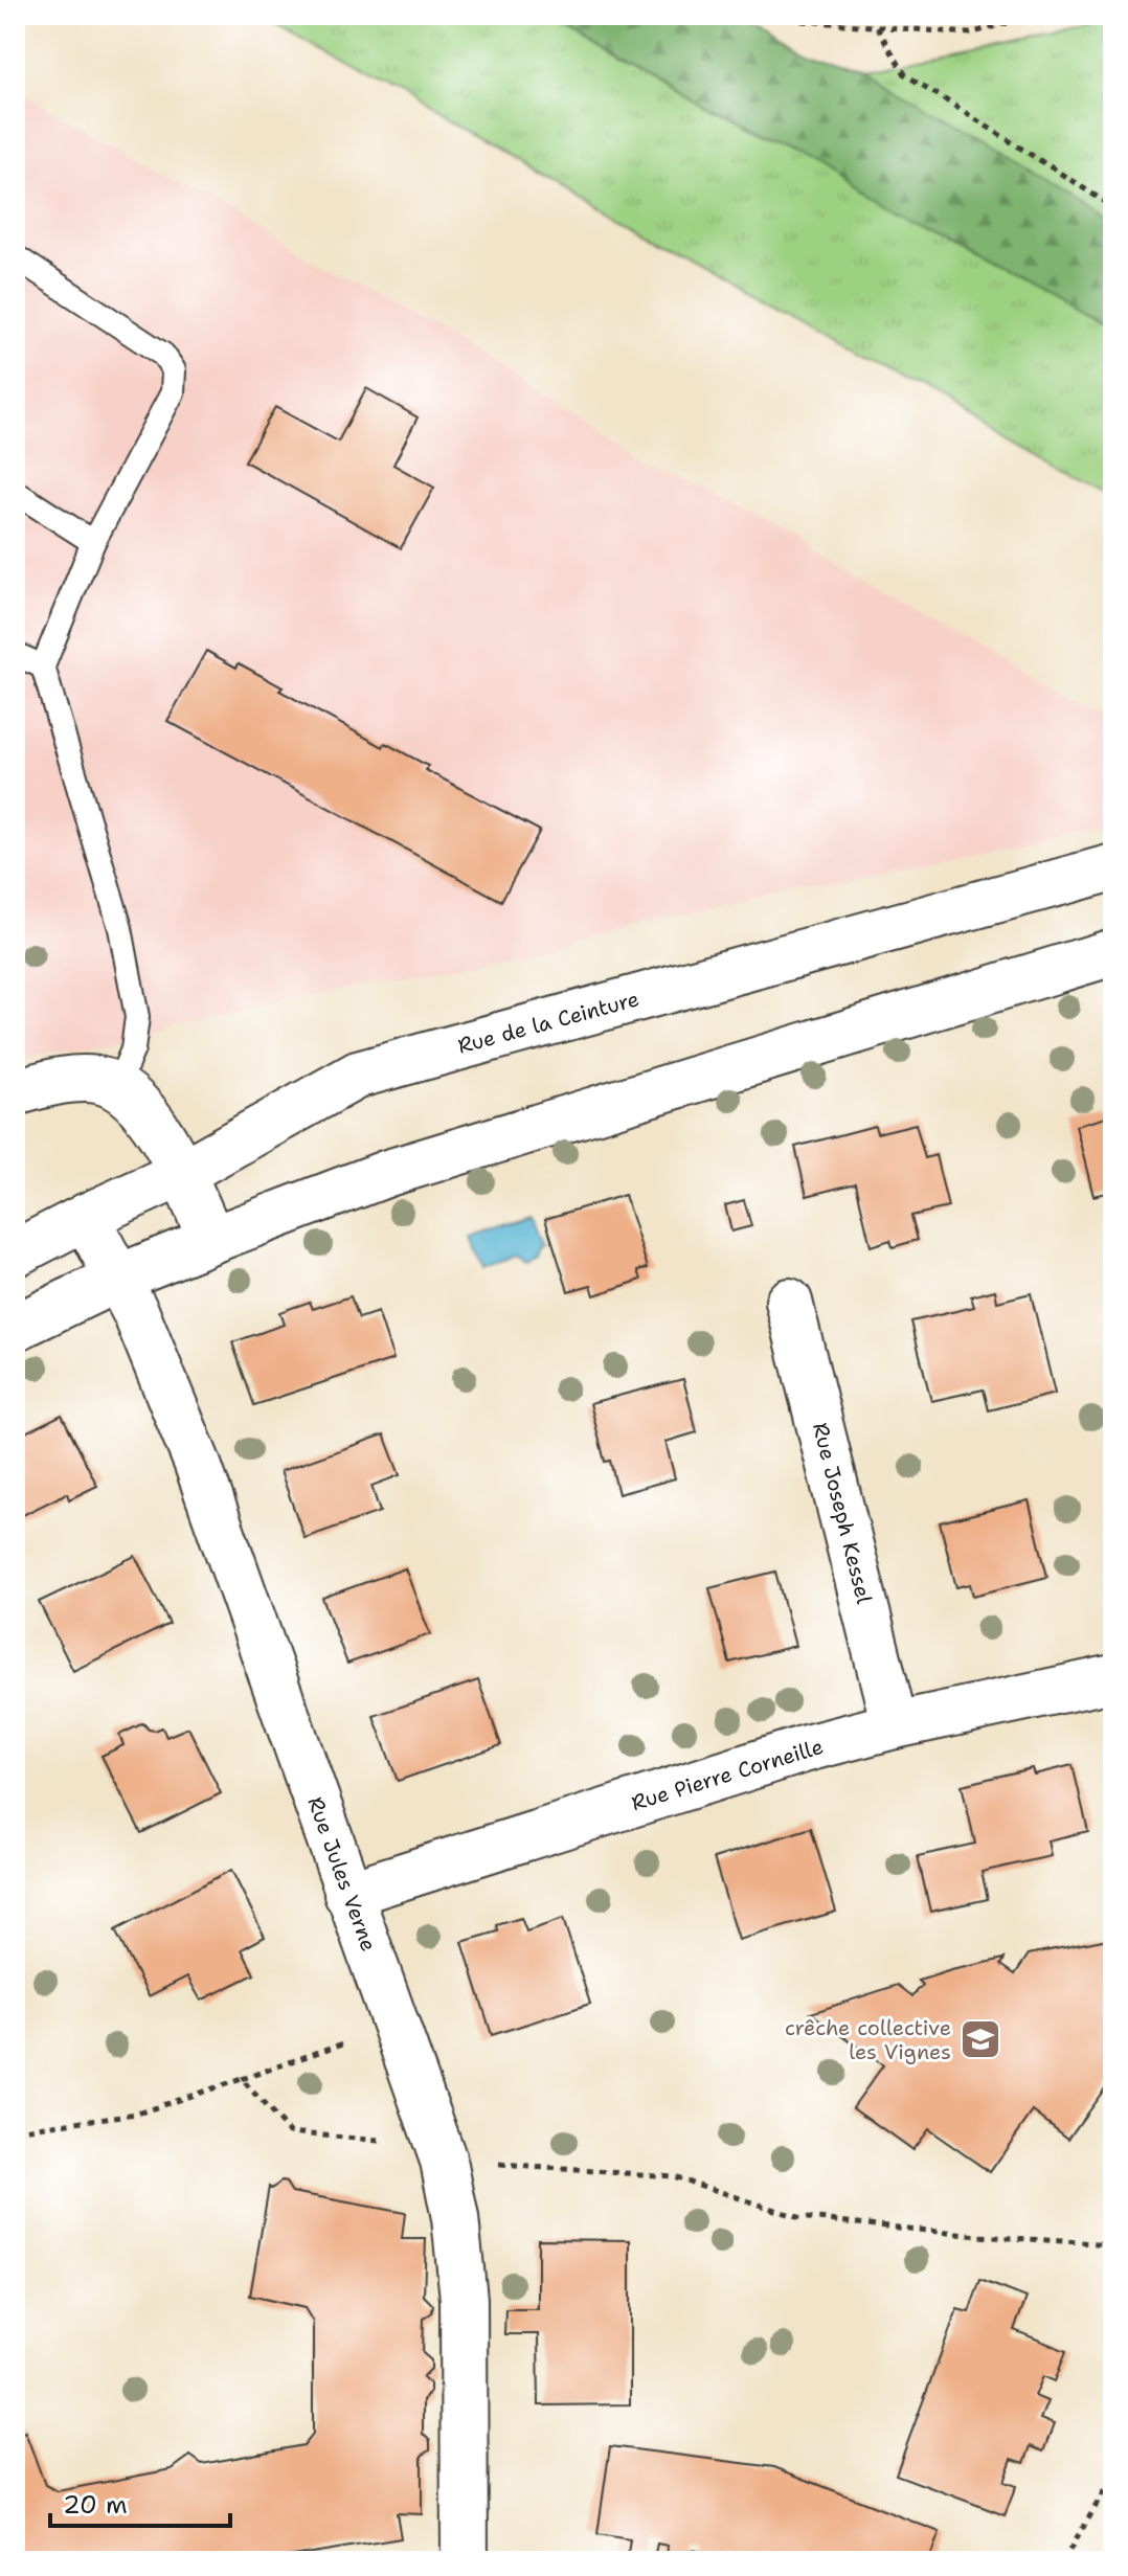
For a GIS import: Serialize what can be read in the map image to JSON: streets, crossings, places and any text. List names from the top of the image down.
{
  "streets": {
    "street": [
      "Rue de la Ceinture",
      "Rue Joseph Kessel",
      "Rue Pierre Corneille",
      "Rue Jules Verne"
    ]
  },
  "crossings": [
    ["Rue de la Ceinture", "Rue Jules Verne"],
    ["Rue Joseph Kessel", "Rue Pierre Corneille"],
    ["Rue Pierre Corneille", "Rue Jules Verne"]
  ],
  "places": {
    "school or university": ["crêche collective les Vignes"]
  },
  "scale_bar": "20 m"
}
